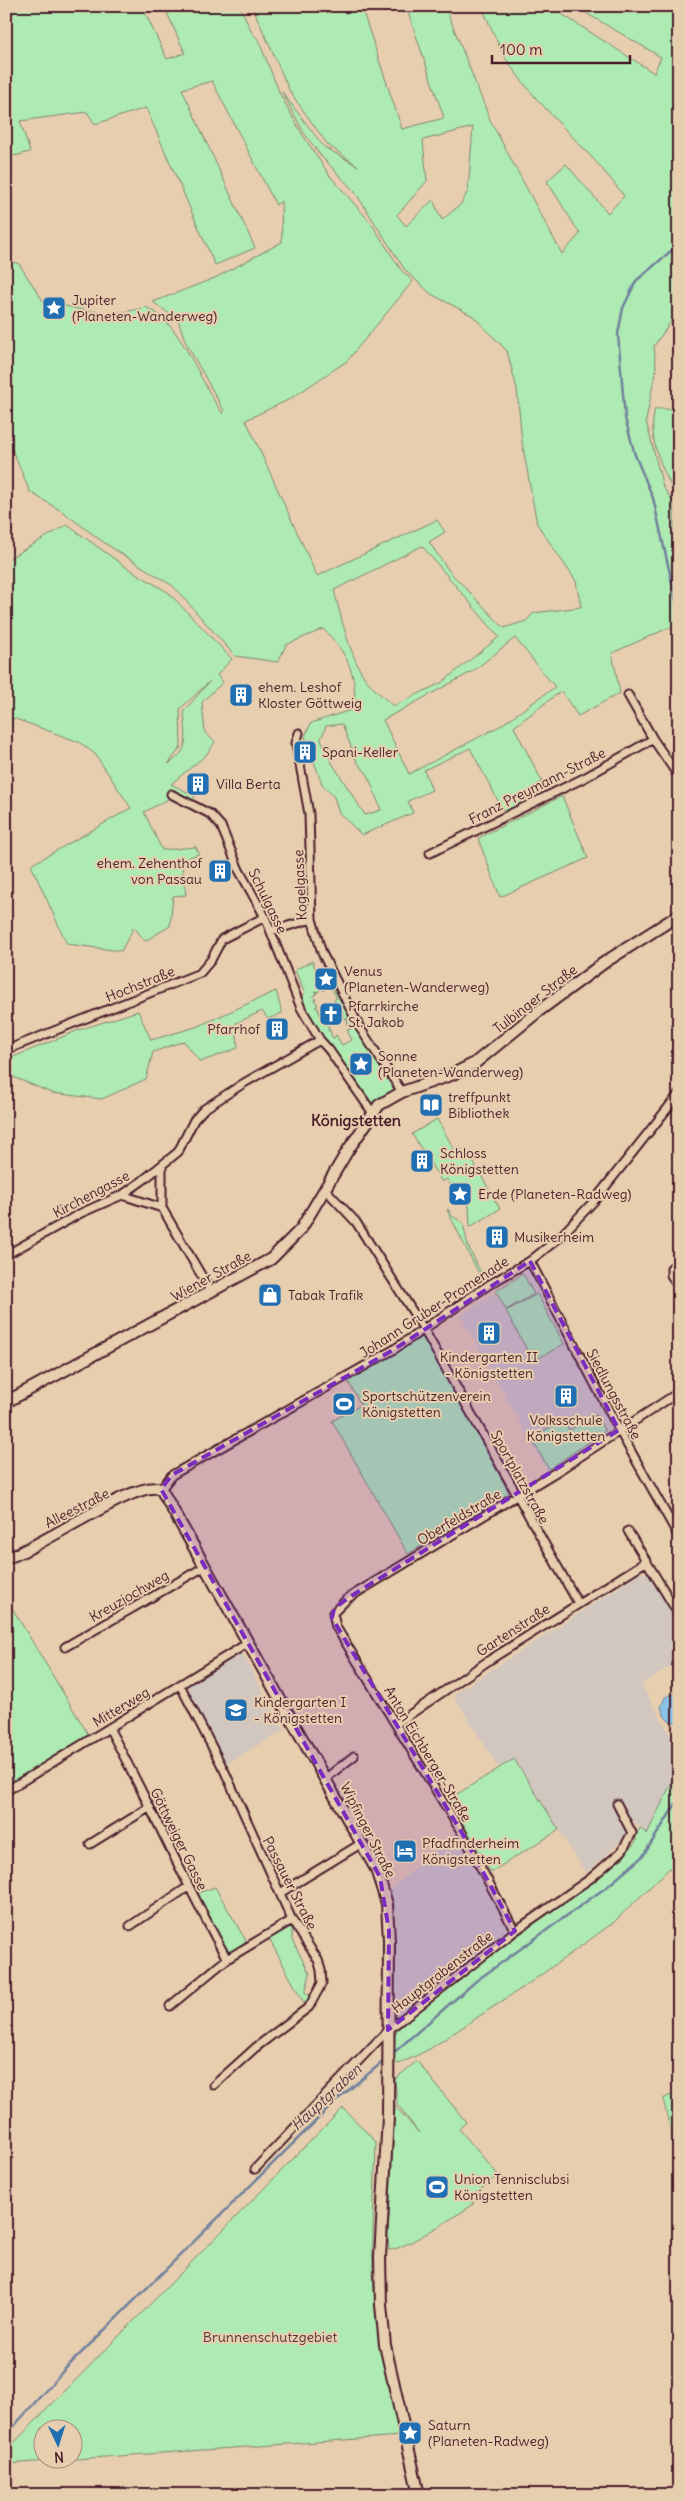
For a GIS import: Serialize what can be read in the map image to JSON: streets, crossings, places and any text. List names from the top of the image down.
{
  "streets": {
    "street": [
      "Franz Preymann-Straße",
      "Kogelgasse",
      "Schulgasse",
      "Hochstraße",
      "Tulbinger Straße",
      "Kirchengasse",
      "Wiener Straße",
      "Johann Gruber-Promenade",
      "Siedlungsstraße",
      "Sportplatzstraße",
      "Alleestraße",
      "Oberfeldstraße",
      "Kreuzjochweg",
      "Gartenstraße",
      "Mitterweg",
      "Anton Eichberger-Straße",
      "Wipfinger Straße",
      "Göttweiger Gasse",
      "Passauer Straße",
      "Hauptgrabenstraße"
    ]
  },
  "crossings": [
    ["Kogelgasse", "Tulbinger Straße"],
    ["Schulgasse", "Hochstraße"],
    ["Schulgasse", "Tulbinger Straße"],
    ["Schulgasse", "Kirchengasse"],
    ["Schulgasse", "Wiener Straße"],
    ["Tulbinger Straße", "Wiener Straße"],
    ["Wiener Straße", "Sportplatzstraße"],
    ["Johann Gruber-Promenade", "Siedlungsstraße"],
    ["Johann Gruber-Promenade", "Sportplatzstraße"],
    ["Johann Gruber-Promenade", "Alleestraße"],
    ["Johann Gruber-Promenade", "Wipfinger Straße"],
    ["Siedlungsstraße", "Oberfeldstraße"],
    ["Sportplatzstraße", "Oberfeldstraße"],
    ["Sportplatzstraße", "Gartenstraße"],
    ["Alleestraße", "Wipfinger Straße"],
    ["Oberfeldstraße", "Anton Eichberger-Straße"],
    ["Kreuzjochweg", "Wipfinger Straße"],
    ["Gartenstraße", "Anton Eichberger-Straße"],
    ["Mitterweg", "Wipfinger Straße"],
    ["Mitterweg", "Göttweiger Gasse"],
    ["Mitterweg", "Passauer Straße"],
    ["Anton Eichberger-Straße", "Hauptgrabenstraße"],
    ["Wipfinger Straße", "Hauptgrabenstraße"]
  ],
  "districts": ["Königstetten"],
  "water": ["Hauptgraben"],
  "parks": ["Brunnenschutzgebiet"],
  "places": {
    "place": [
      "Jupiter (Planeten-Wanderweg)",
      "Venus (Planeten-Wanderweg)",
      "Sonne (Planeten-Wanderweg)",
      "Erde (Planeten-Radweg)",
      "Saturn (Planeten-Radweg)"
    ],
    "building": [
      "ehem. Leshof Kloster Göttweig",
      "Spani-Keller",
      "Villa Berta",
      "ehem. Zehenthof von Passau",
      "Pfarrhof",
      "Schloss Königstetten",
      "Musikerheim",
      "Kindergarten II - Königstetten",
      "Volksschule Königstetten"
    ],
    "church": ["Pfarrkirche St. Jakob"],
    "library": ["treffpunkt Bibliothek"],
    "shop": ["Tabak Trafik"],
    "sports": ["Sportschützenverein Königstetten", "Union Tennisclubsi Königstetten"],
    "school or university": ["Kindergarten I - Königstetten"],
    "hotel": ["Pfadfinderheim Königstetten"]
  },
  "scale_bar": "100 m",
  "north": "bottom"
}
